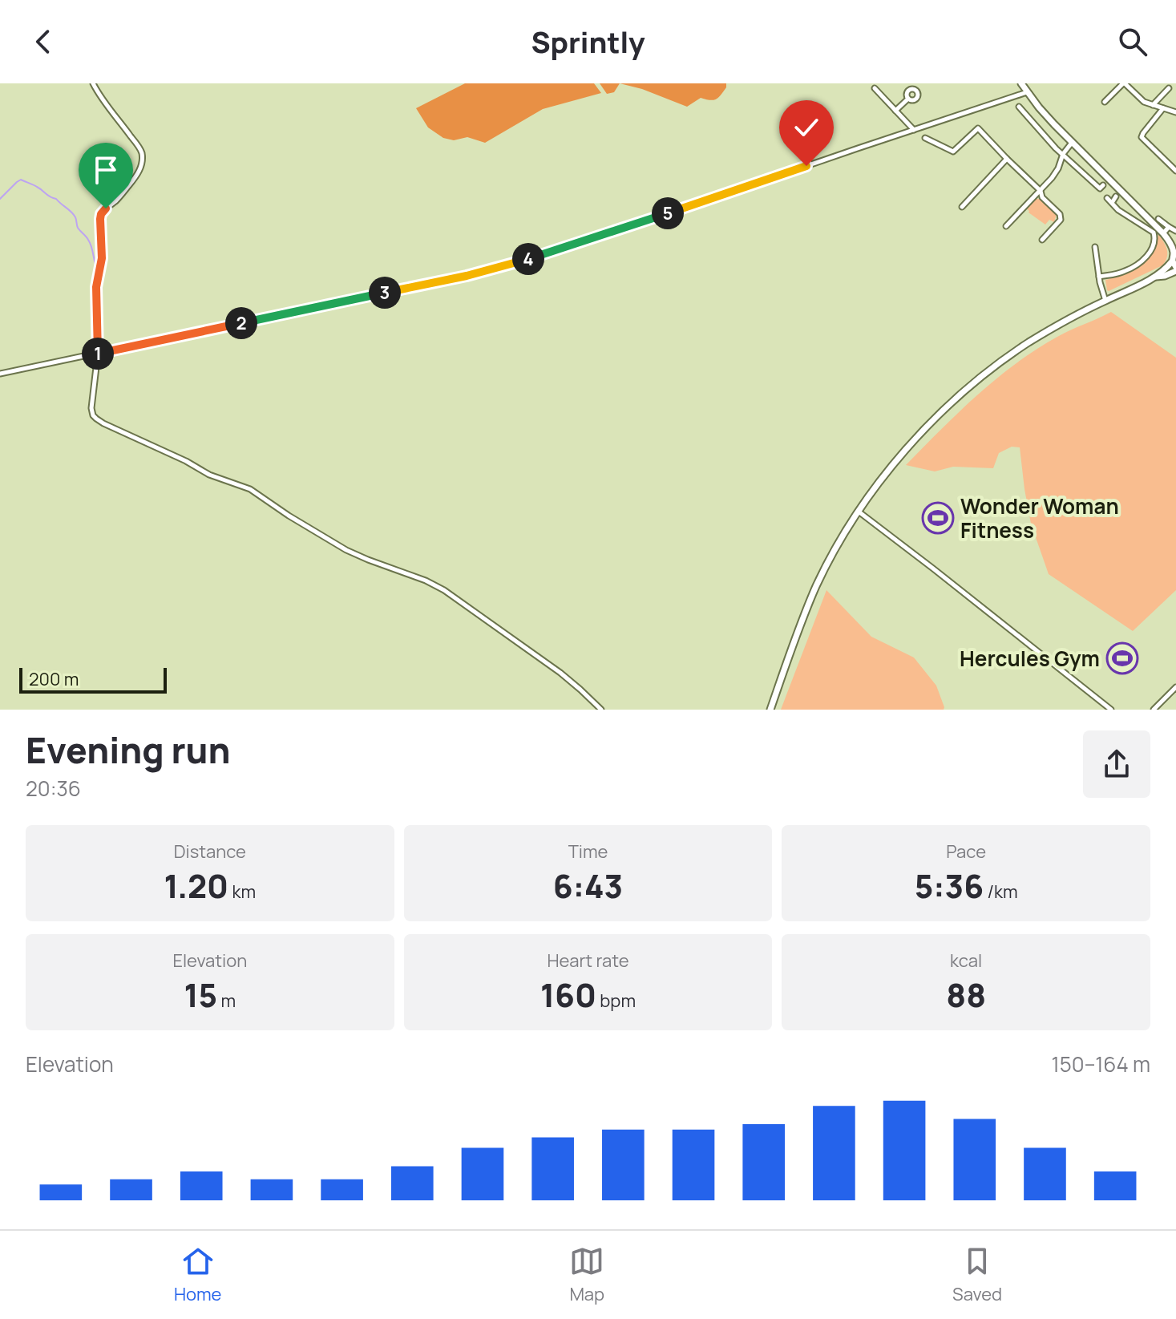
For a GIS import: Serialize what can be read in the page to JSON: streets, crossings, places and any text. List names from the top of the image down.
{
  "places": {
    "sports": ["Wonder Woman Fitness", "Hercules Gym"]
  },
  "scale_bar": "200 m",
  "page": {
    "header": "Sprintly",
    "pins": [
      "5",
      "4",
      "3",
      "2",
      "1"
    ],
    "scale": "200 m",
    "heading": ["Evening run", "20:36"],
    "stats": [
      ["Distance", "1.20 km"],
      ["Time", "6:43"],
      ["Pace", "5:36 /km"],
      ["Elevation", "15 m"],
      ["Heart rate", "160 bpm"],
      ["kcal", "88"]
    ],
    "chart": ["Elevation", "150–164 m"],
    "tabs": ["Home", "Map", "Saved"]
  }
}
